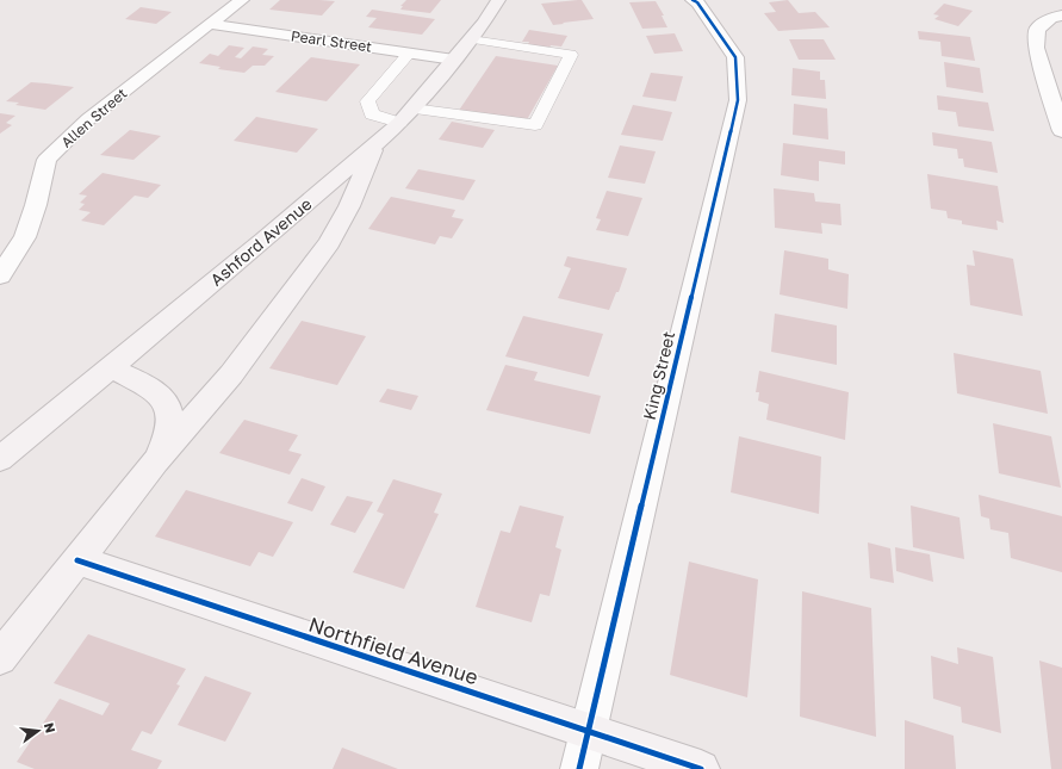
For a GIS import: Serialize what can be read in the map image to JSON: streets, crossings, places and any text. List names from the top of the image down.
{
  "streets": {
    "main road": ["Ashford Avenue", "Northfield Avenue"],
    "street": ["Pearl Street", "Allen Street", "King Street"]
  },
  "crossings": [
    ["Pearl Street", "Allen Street"],
    ["Pearl Street", "Ashford Avenue"],
    ["King Street", "Northfield Avenue"]
  ],
  "north": "right"
}
